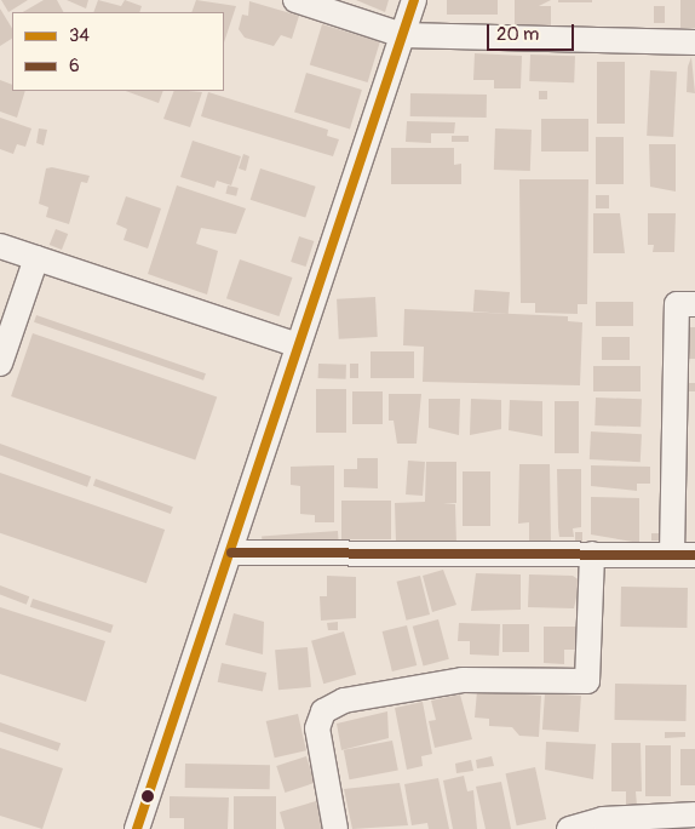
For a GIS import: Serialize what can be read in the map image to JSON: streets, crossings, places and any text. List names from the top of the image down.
{
  "lines": ["transit line 34", "transit line 6"],
  "legend": ["34", "6"],
  "scale_bar": "20 m"
}
